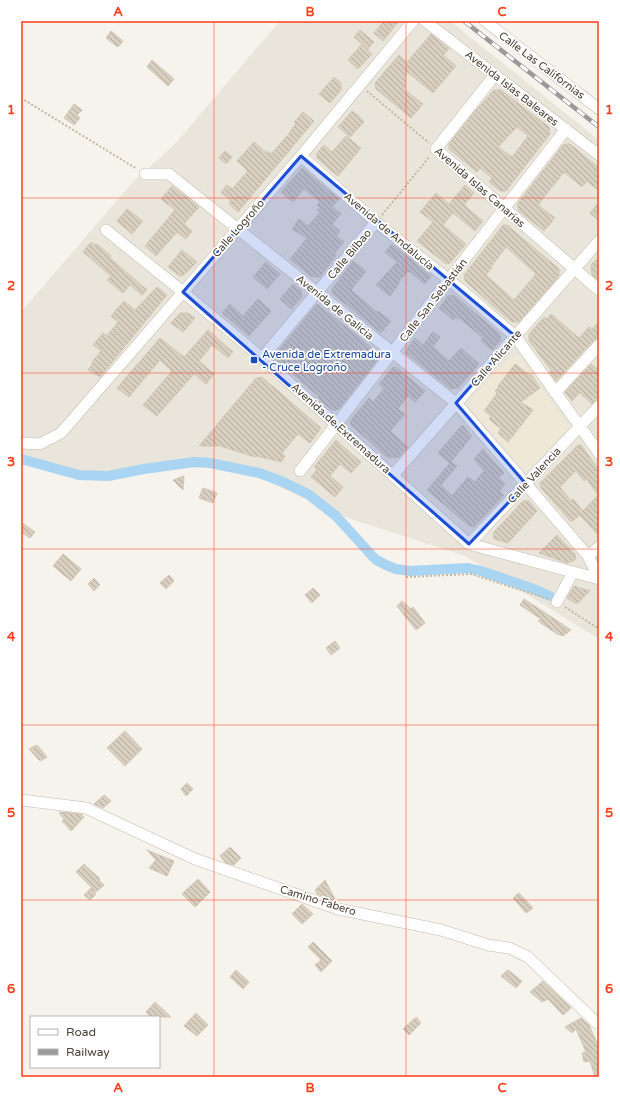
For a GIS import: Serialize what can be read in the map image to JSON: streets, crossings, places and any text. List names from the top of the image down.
{
  "streets": {
    "street": [
      "Calle Las Californias",
      "Avenida Islas Baleares",
      "Avenida Islas Canarias",
      "Calle Logroño",
      "Avenida de Andalucía",
      "Calle Bilbao",
      "Calle San Sebastián",
      "Avenida de Galicia",
      "Calle Alicante",
      "Avenida de Extremadura",
      "Calle Valencia",
      "Camino Fabero"
    ]
  },
  "crossings": [
    ["Avenida Islas Baleares", "Calle San Sebastián"],
    ["Avenida Islas Canarias", "Calle Logroño"],
    ["Avenida Islas Canarias", "Calle Bilbao"],
    ["Avenida Islas Canarias", "Calle San Sebastián"],
    ["Avenida Islas Canarias", "Calle Alicante"],
    ["Calle Logroño", "Avenida de Andalucía"],
    ["Calle Logroño", "Avenida de Galicia"],
    ["Calle Logroño", "Avenida de Extremadura"],
    ["Avenida de Andalucía", "Calle Bilbao"],
    ["Avenida de Andalucía", "Calle San Sebastián"],
    ["Avenida de Andalucía", "Calle Alicante"],
    ["Avenida de Andalucía", "Calle Valencia"],
    ["Calle Bilbao", "Avenida de Galicia"],
    ["Calle Bilbao", "Avenida de Extremadura"],
    ["Calle San Sebastián", "Avenida de Galicia"],
    ["Calle San Sebastián", "Avenida de Extremadura"],
    ["Avenida de Galicia", "Calle Alicante"],
    ["Avenida de Galicia", "Avenida de Extremadura"],
    ["Avenida de Galicia", "Calle Valencia"],
    ["Calle Alicante", "Avenida de Extremadura"],
    ["Avenida de Extremadura", "Calle Valencia"]
  ],
  "places": {
    "transit": ["Avenida de Extremadura - Cruce Logroño"]
  },
  "legend": ["Road", "Railway"],
  "grid": {
    "columns": ["A", "B", "C"],
    "rows": [
      "1",
      "2",
      "3",
      "4",
      "5",
      "6"
    ]
  }
}
